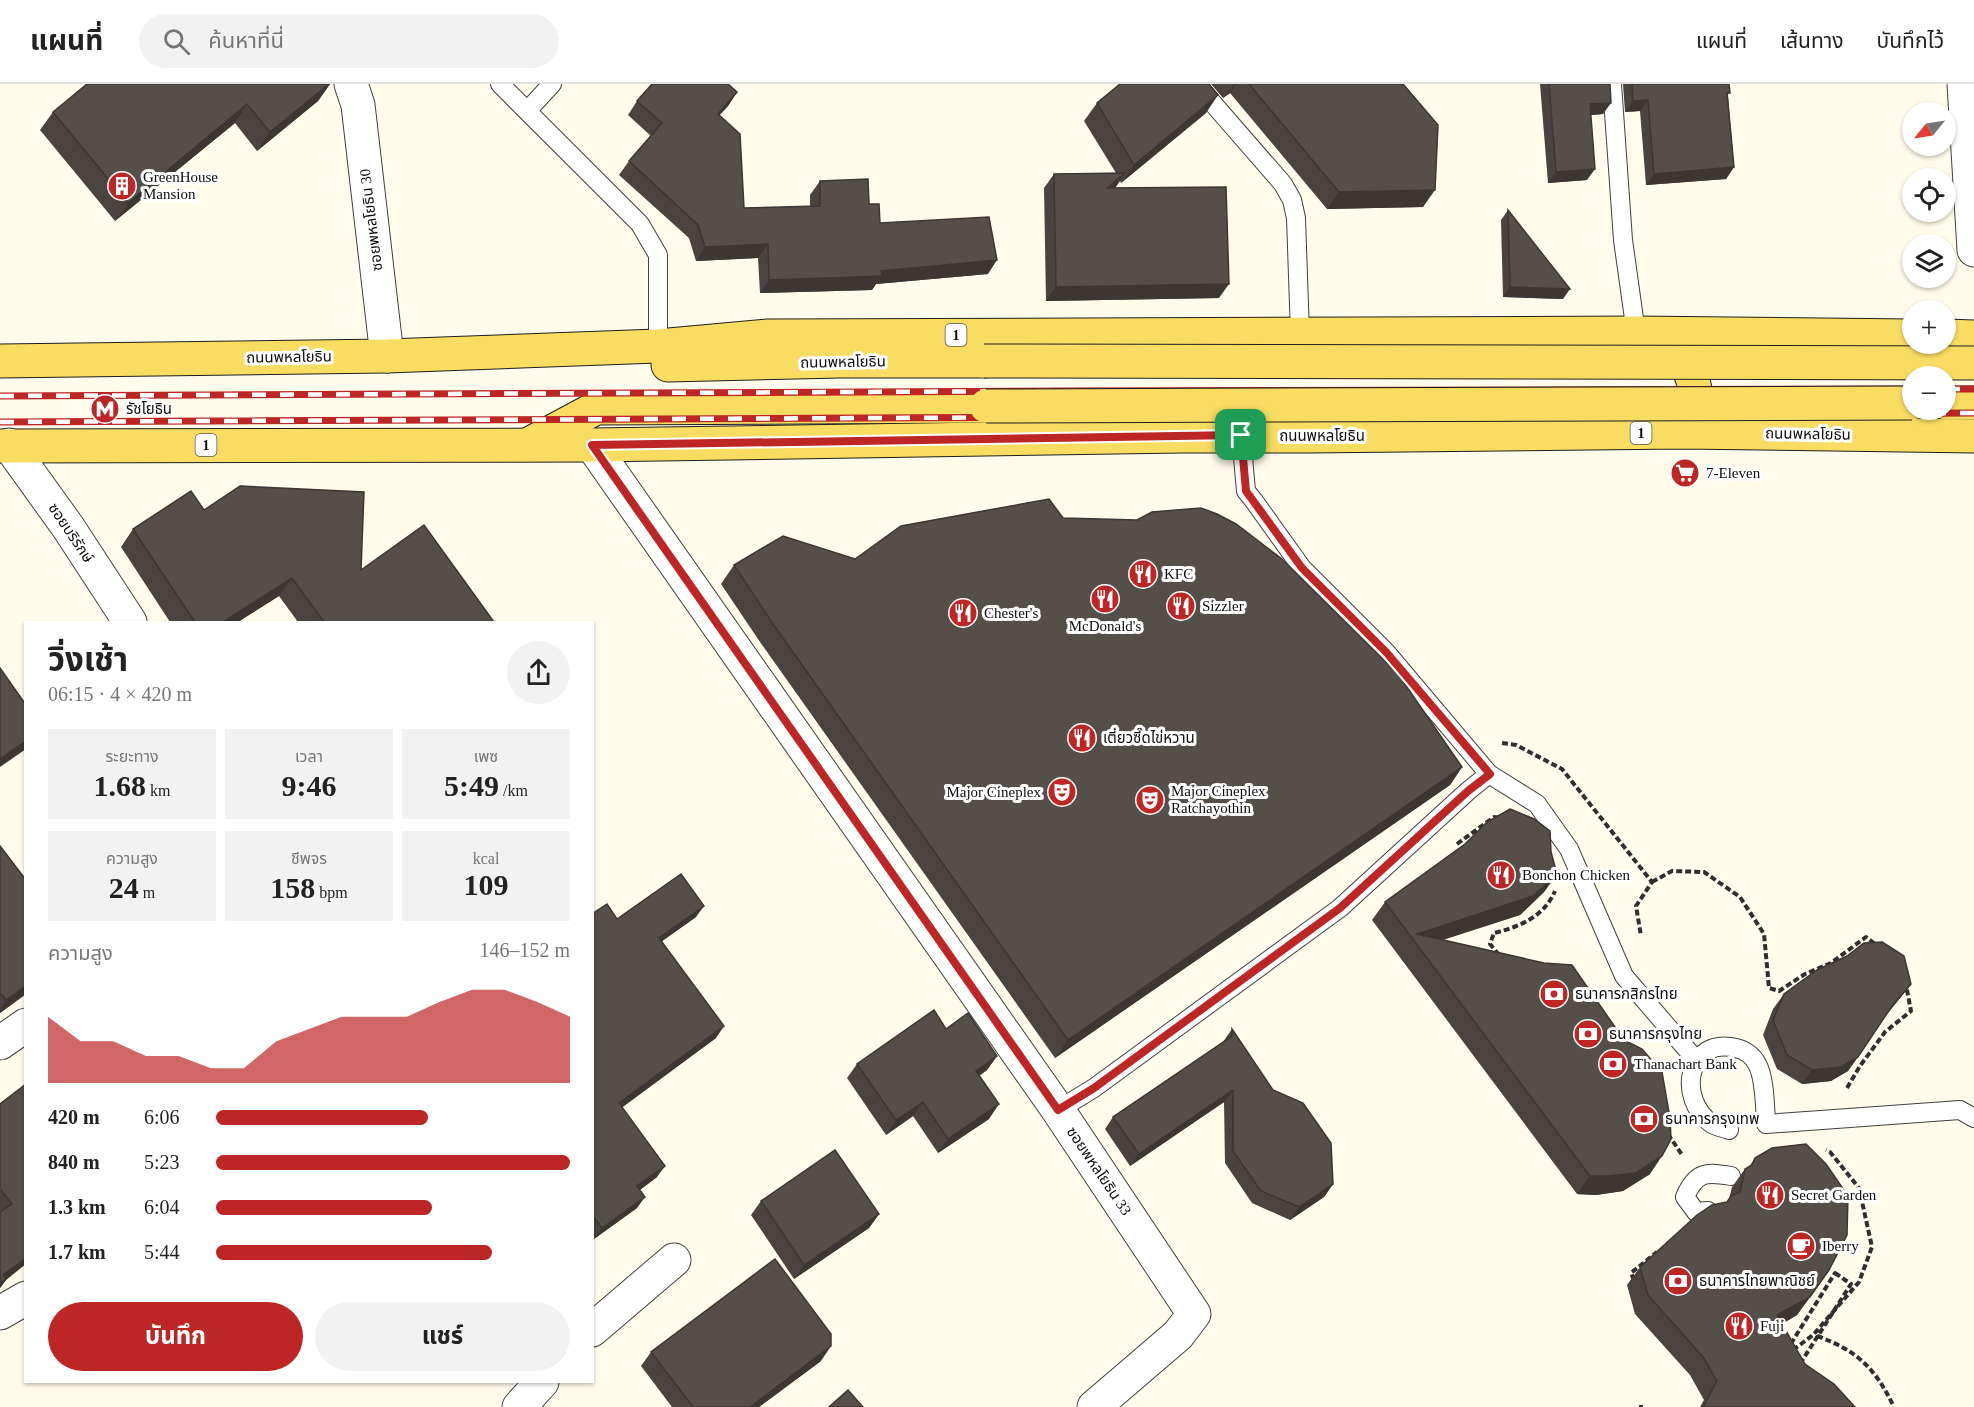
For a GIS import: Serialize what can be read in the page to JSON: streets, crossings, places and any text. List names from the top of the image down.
{
  "streets": {
    "main road": ["1", "ถนนพหลโยธิน"],
    "street": ["ซอยพหลโยธิน 30", "ซอยบริรักษ์", "ซอยพหลโยธิน 33"]
  },
  "crossings": [
    ["ซอยพหลโยธิน 30", "ถนนพหลโยธิน"],
    ["ถนนพหลโยธิน", "ซอยบริรักษ์"],
    ["ถนนพหลโยธิน", "ซอยพหลโยธิน 33"]
  ],
  "places": {
    "building": ["GreenHouse Mansion"],
    "metro station": ["รัชโยธิน"],
    "supermarket": ["7-Eleven"],
    "restaurant": [
      "KFC",
      "McDonald's",
      "Sizzler",
      "Chester's",
      "เตี๋ยวซี๊ดไข่หวาน",
      "Bonchon Chicken",
      "Secret Garden",
      "Fuji"
    ],
    "theatre": ["Major Cineplex", "Major Cineplex Ratchayothin"],
    "bank": [
      "ธนาคารกสิกรไทย",
      "ธนาคารกรุงไทย",
      "Thanachart Bank",
      "ธนาคารกรุงเทพ",
      "ธนาคารไทยพาณิชย์"
    ],
    "cafe": ["Iberry"]
  },
  "north": "bottom left",
  "page": {
    "header": "แผนที่",
    "search": "ค้นหาที่นี่",
    "nav": ["แผนที่", "เส้นทาง", "บันทึกไว้"],
    "map_buttons": ["+", "−"],
    "heading": ["วิ่งเช้า", "06:15 · 4 × 420 m"],
    "stats": [
      ["ระยะทาง", "1.68 km"],
      ["เวลา", "9:46"],
      ["เพซ", "5:49 /km"],
      ["ความสูง", "24 m"],
      ["ชีพจร", "158 bpm"],
      ["kcal", "109"]
    ],
    "chart": ["ความสูง", "146–152 m"],
    "list": [
      {
        "name": "420 m",
        "note": "6:06"
      },
      {
        "name": "840 m",
        "note": "5:23"
      },
      {
        "name": "1.3 km",
        "note": "6:04"
      },
      {
        "name": "1.7 km",
        "note": "5:44"
      }
    ],
    "buttons": ["บันทึก", "แชร์"]
  }
}
